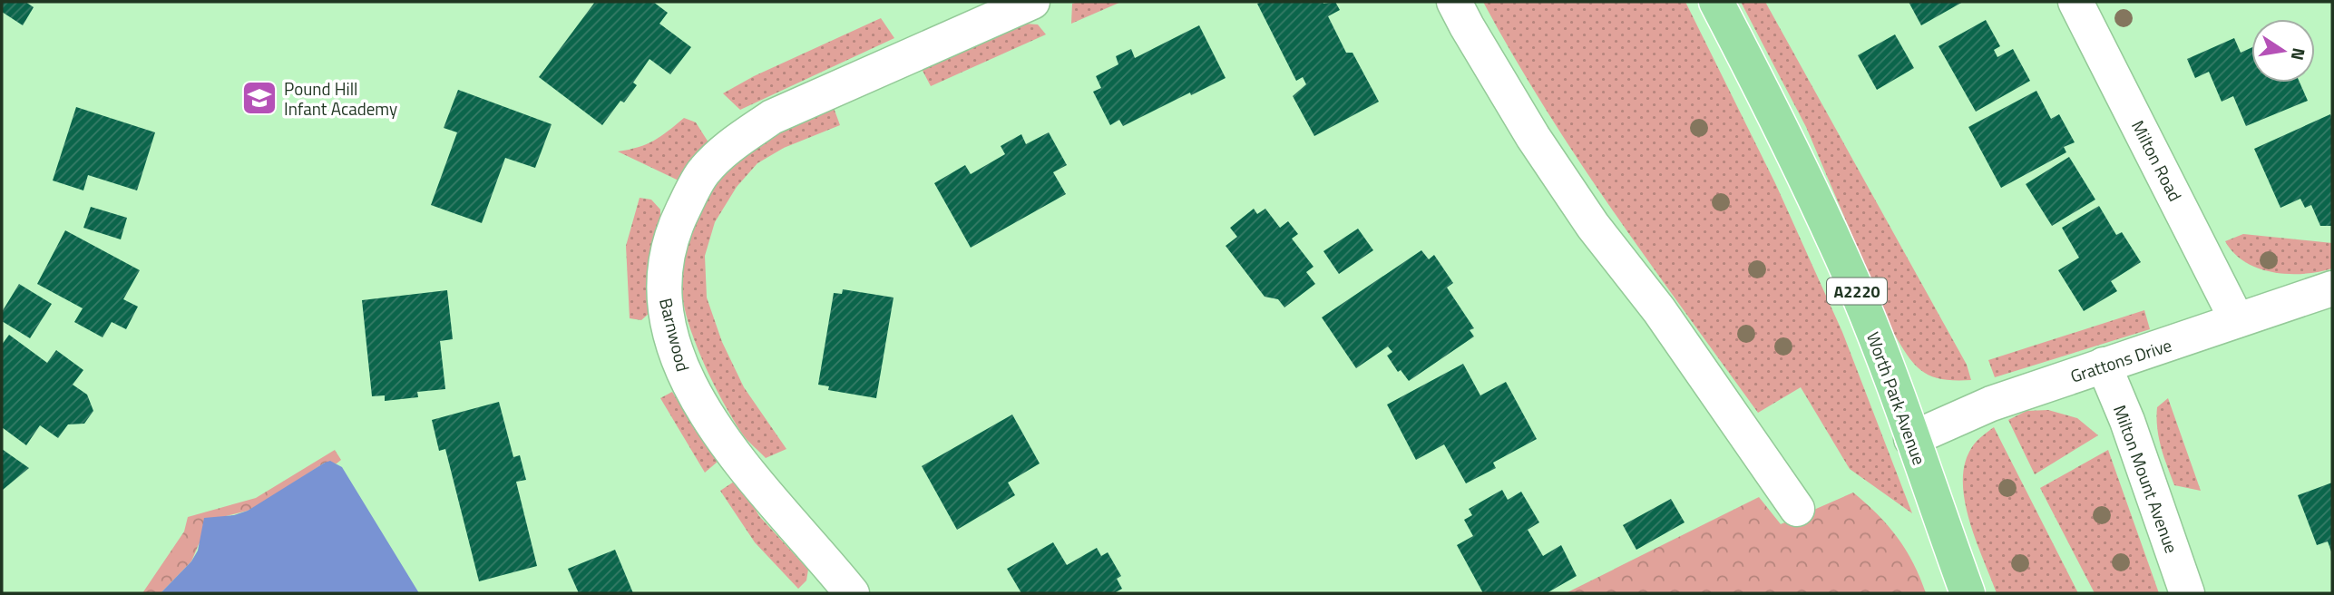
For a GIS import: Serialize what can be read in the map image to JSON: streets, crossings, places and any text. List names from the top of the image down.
{
  "streets": {
    "main road": ["A2220", "Worth Park Avenue"],
    "street": [
      "Milton Road",
      "Barnwood",
      "Grattons Drive",
      "Milton Mount Avenue"
    ]
  },
  "crossings": [
    ["Milton Road", "Grattons Drive"],
    ["Grattons Drive", "Worth Park Avenue"],
    ["Grattons Drive", "Milton Mount Avenue"]
  ],
  "places": {
    "school or university": ["Pound Hill Infant Academy"]
  },
  "north": "right"
}
